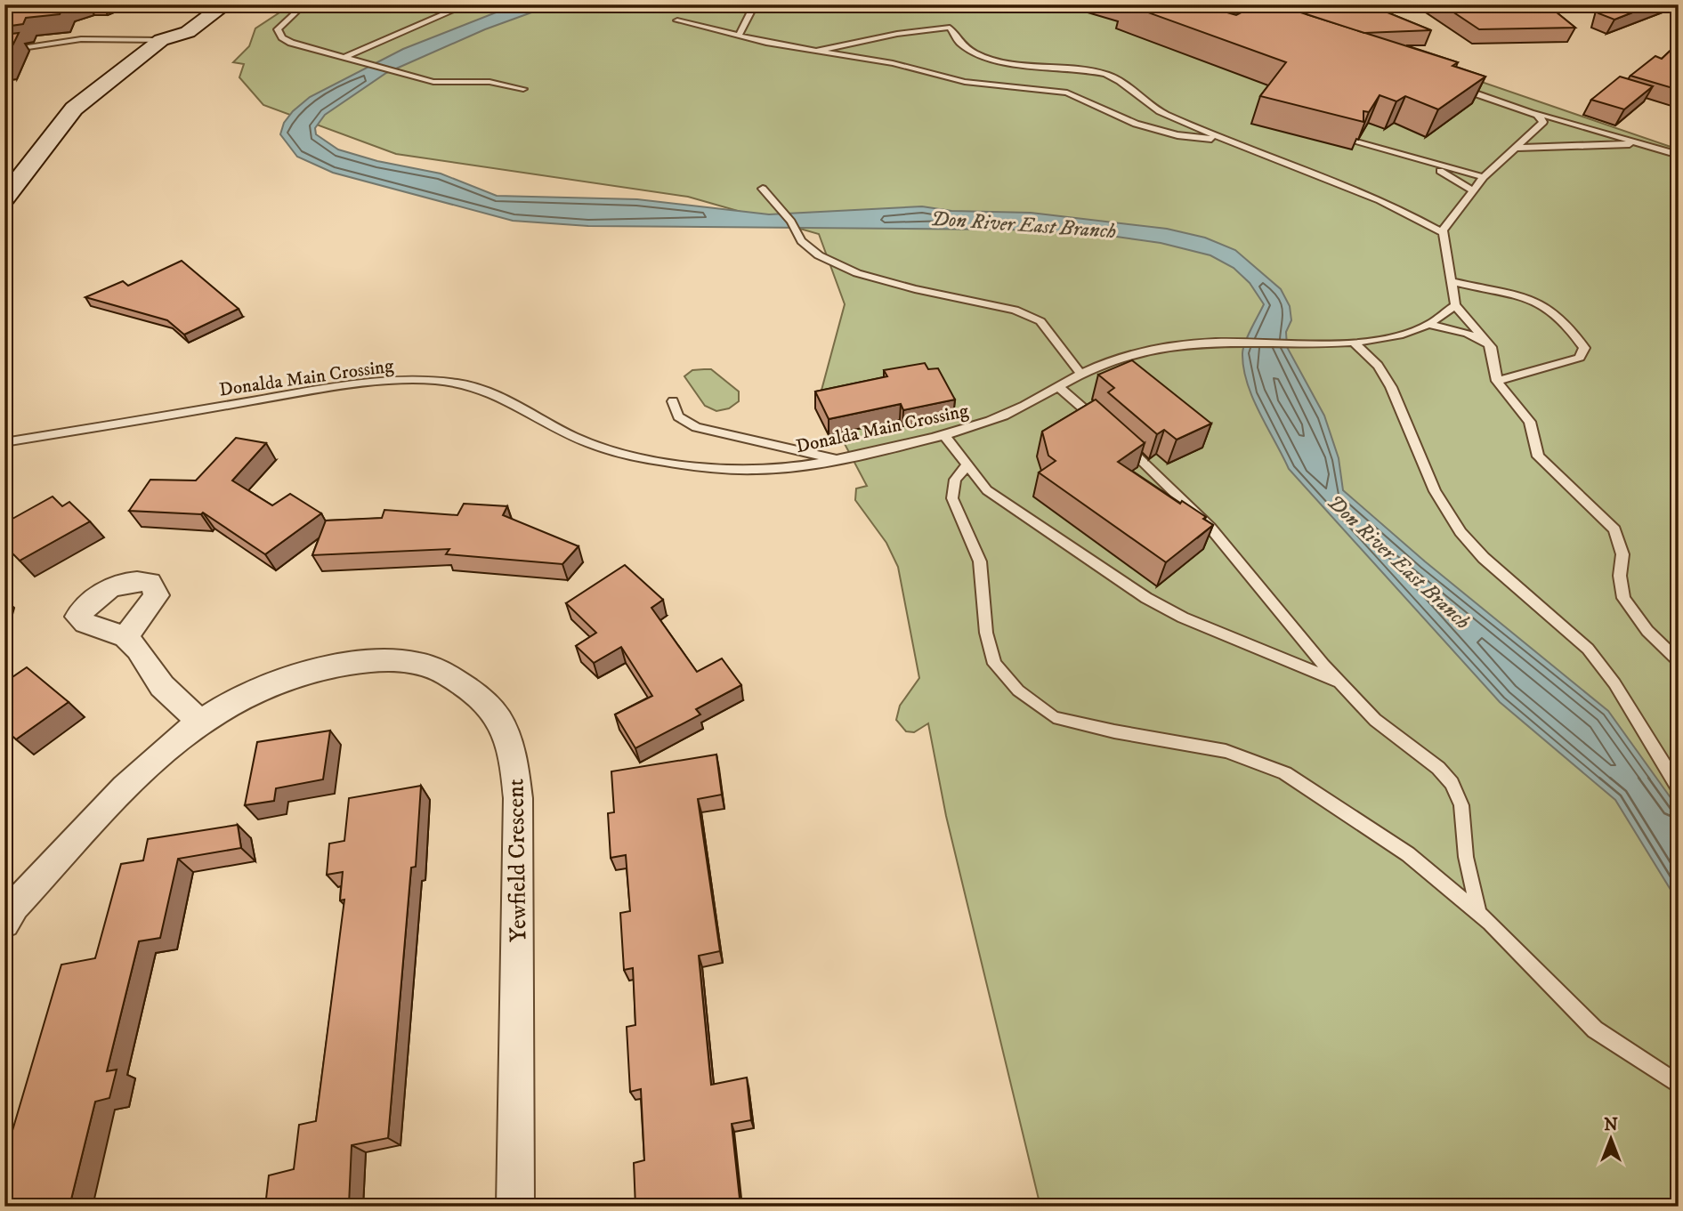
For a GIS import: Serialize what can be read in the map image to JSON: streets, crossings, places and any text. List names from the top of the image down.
{
  "streets": {
    "street": ["Yewfield Crescent"],
    "lane": ["Donalda Main Crossing"]
  },
  "water": ["Don River East Branch"],
  "north": "top"
}
